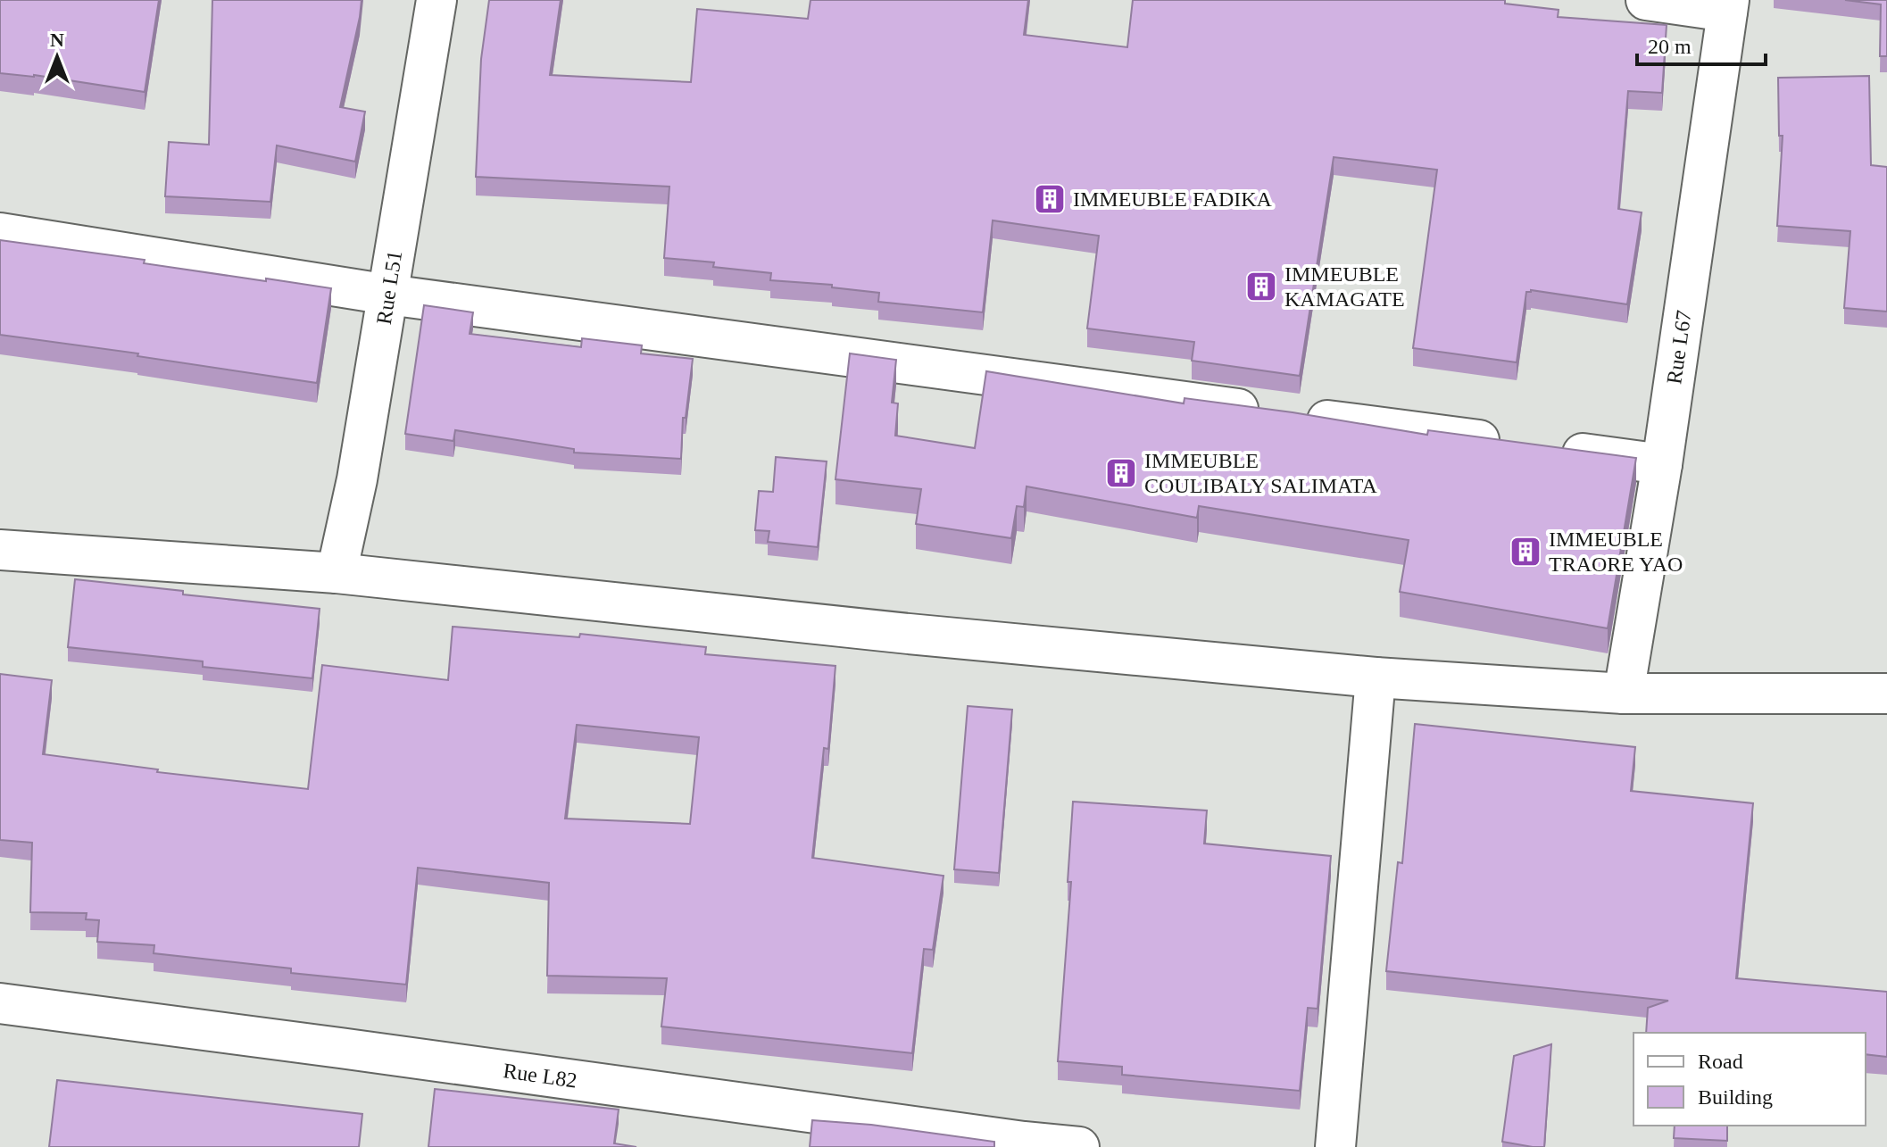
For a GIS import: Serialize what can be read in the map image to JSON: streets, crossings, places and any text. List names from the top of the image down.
{
  "streets": {
    "street": ["Rue L51", "Rue L67", "Rue L82"]
  },
  "places": {
    "building": [
      "IMMEUBLE FADIKA",
      "IMMEUBLE KAMAGATE",
      "IMMEUBLE COULIBALY SALIMATA",
      "IMMEUBLE TRAORE YAO"
    ]
  },
  "legend": ["Road", "Building"],
  "scale_bar": "20 m",
  "north": "top"
}
